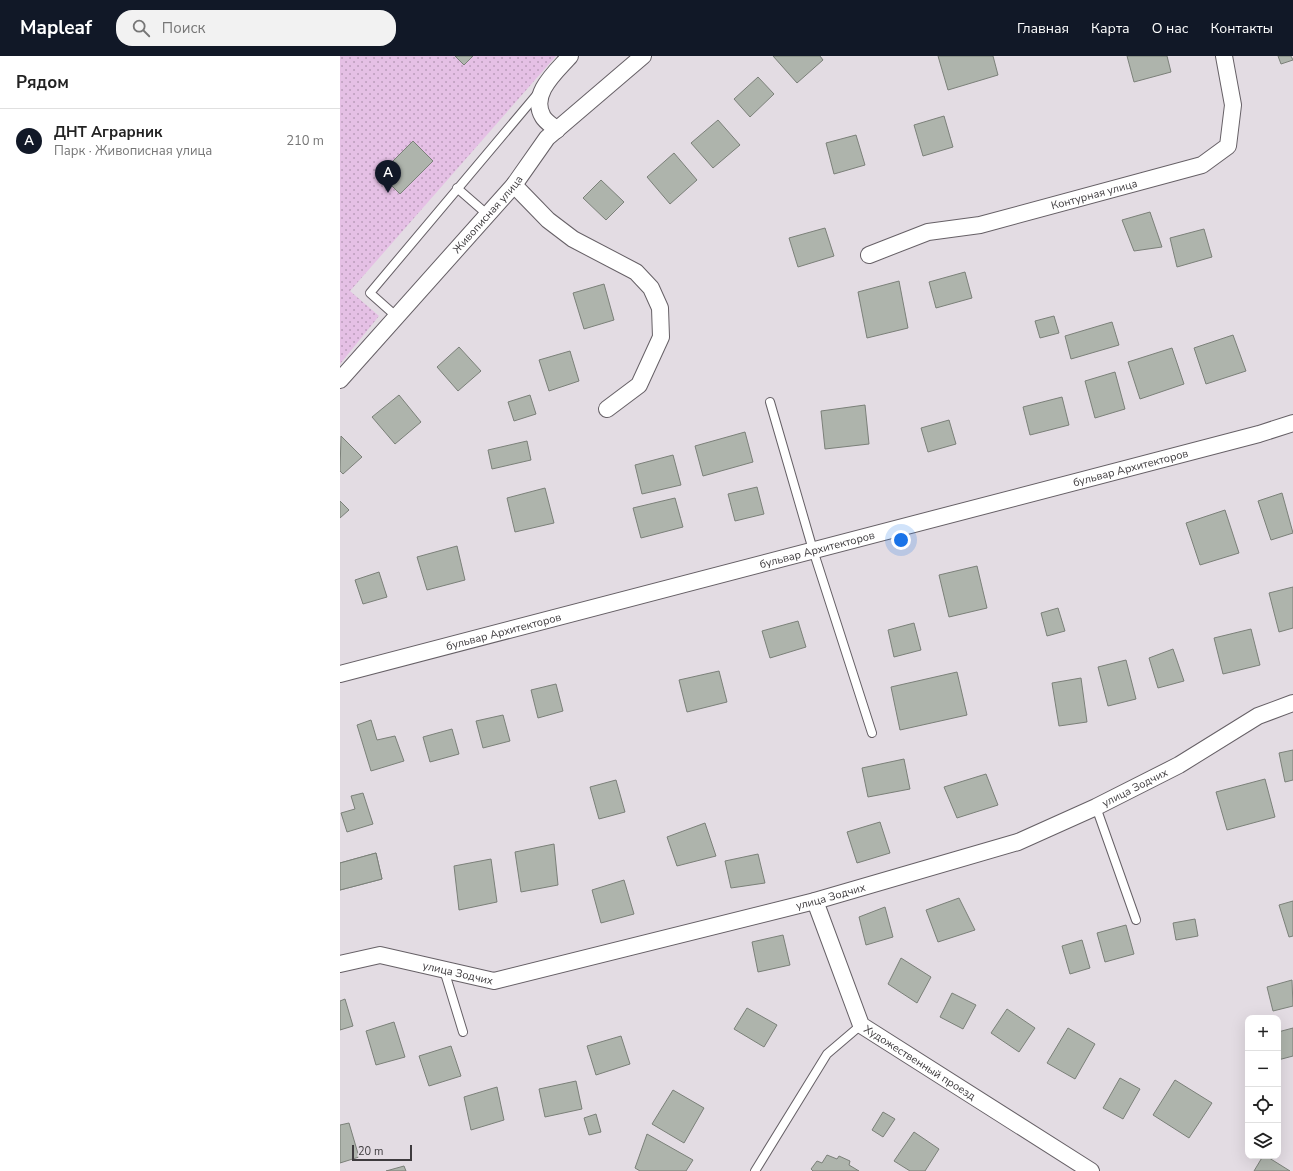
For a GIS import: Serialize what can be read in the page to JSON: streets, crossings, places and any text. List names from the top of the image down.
{
  "streets": {
    "street": [
      "Контурная улица",
      "Живописная улица",
      "бульвар Архитекторов",
      "улица Зодчих",
      "Художественный проезд"
    ]
  },
  "crossings": [
    ["улица Зодчих", "Художественный проезд"]
  ],
  "scale_bar": "20 m",
  "page": {
    "header": "Mapleaf",
    "search": "Поиск",
    "nav": [
      "Главная",
      "Карта",
      "О нас",
      "Контакты"
    ],
    "heading": "Рядом",
    "list": [
      {
        "mark": "A",
        "name": "ДНТ Аграрник",
        "note": "Парк · Живописная улица",
        "value": "210 m"
      }
    ],
    "pins": "A",
    "map_buttons": ["+", "−"],
    "scale": "20 m"
  }
}
